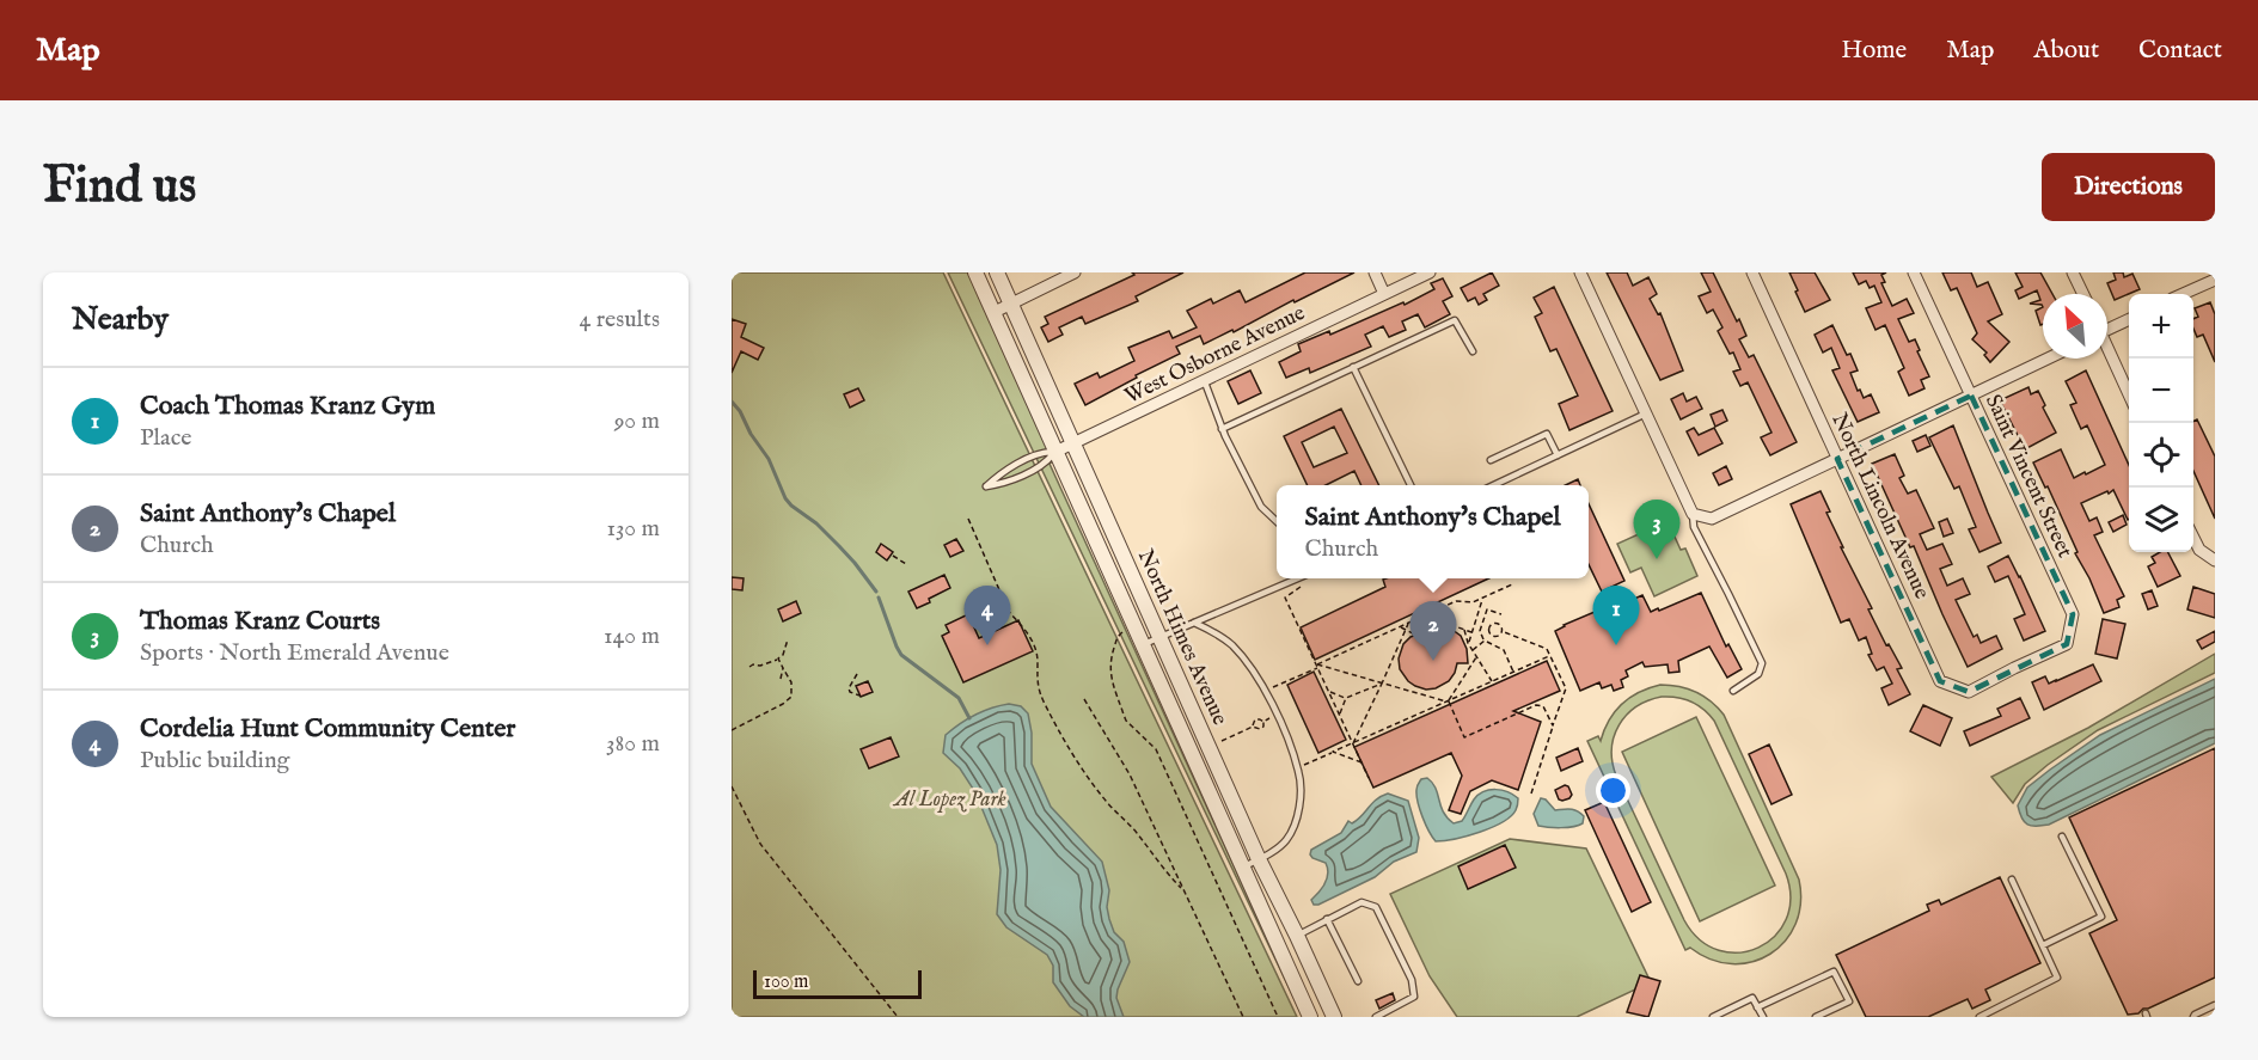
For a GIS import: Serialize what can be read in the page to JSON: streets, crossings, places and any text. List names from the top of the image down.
{
  "streets": {
    "street": [
      "West Osborne Avenue",
      "Saint Vincent Street",
      "North Lincoln Avenue",
      "North Himes Avenue"
    ]
  },
  "crossings": [
    ["West Osborne Avenue", "North Himes Avenue"],
    ["Saint Vincent Street", "North Lincoln Avenue"]
  ],
  "parks": ["Al Lopez Park"],
  "scale_bar": "100 m",
  "north": "top left",
  "page": {
    "header": "Map",
    "nav": [
      "Home",
      "Map",
      "About",
      "Contact"
    ],
    "buttons": "Directions",
    "title": "Find us",
    "heading": ["Nearby", "4 results"],
    "map_buttons": ["+", "−"],
    "list": [
      {
        "mark": "1",
        "name": "Coach Thomas Kranz Gym",
        "note": "Place",
        "value": "90 m"
      },
      {
        "mark": "2",
        "name": "Saint Anthony's Chapel",
        "note": "Church",
        "value": "130 m"
      },
      {
        "mark": "3",
        "name": "Thomas Kranz Courts",
        "note": "Sports · North Emerald Avenue",
        "value": "140 m"
      },
      {
        "mark": "4",
        "name": "Cordelia Hunt Community Center",
        "note": "Public building",
        "value": "380 m"
      }
    ],
    "popup": ["Saint Anthony's Chapel", "Church"],
    "pins": [
      "3",
      "1",
      "4",
      "2"
    ],
    "scale": "100 m"
  }
}
